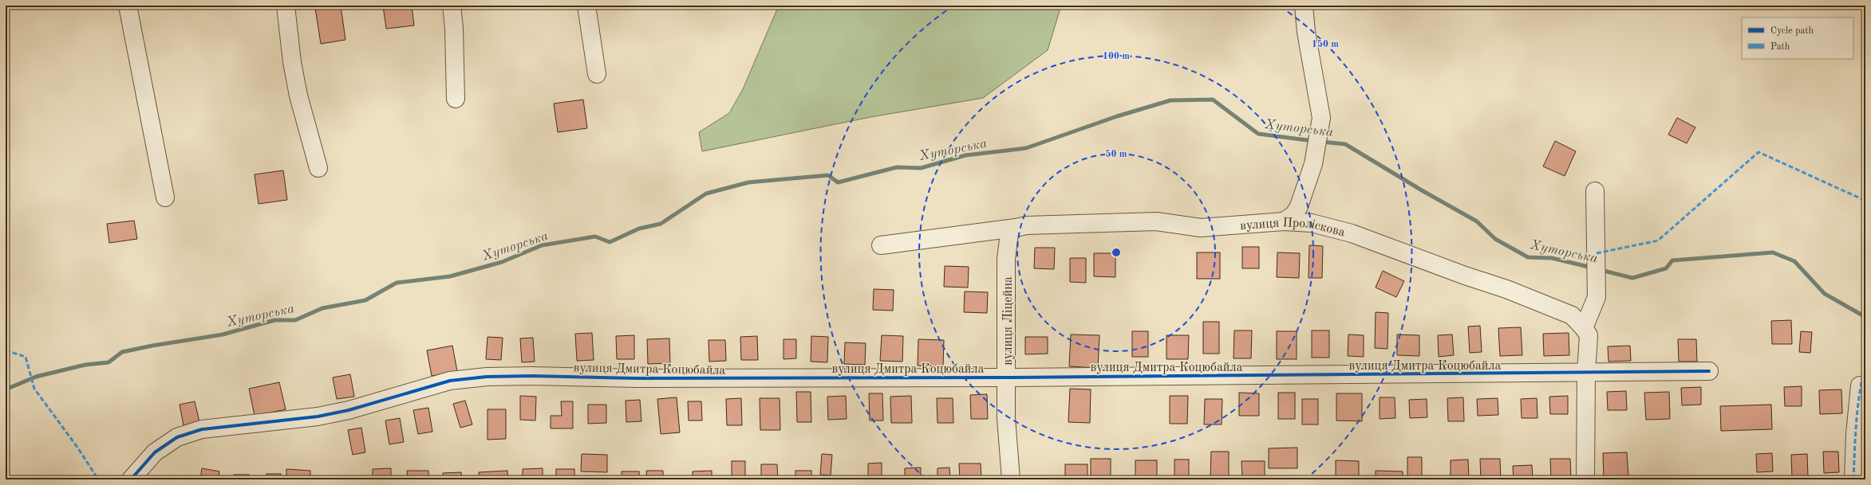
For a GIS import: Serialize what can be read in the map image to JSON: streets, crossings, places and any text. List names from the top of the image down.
{
  "streets": {
    "street": ["вулиця Проліскова", "вулиця Ліцейна", "вулиця Дмитра Коцюбайла"]
  },
  "crossings": [
    ["вулиця Проліскова", "вулиця Ліцейна"],
    ["вулиця Ліцейна", "вулиця Дмитра Коцюбайла"]
  ],
  "water": ["Хуторська"],
  "legend": ["Cycle path", "Path"],
  "rings": ["150 m", "100 m", "50 m"]
}
